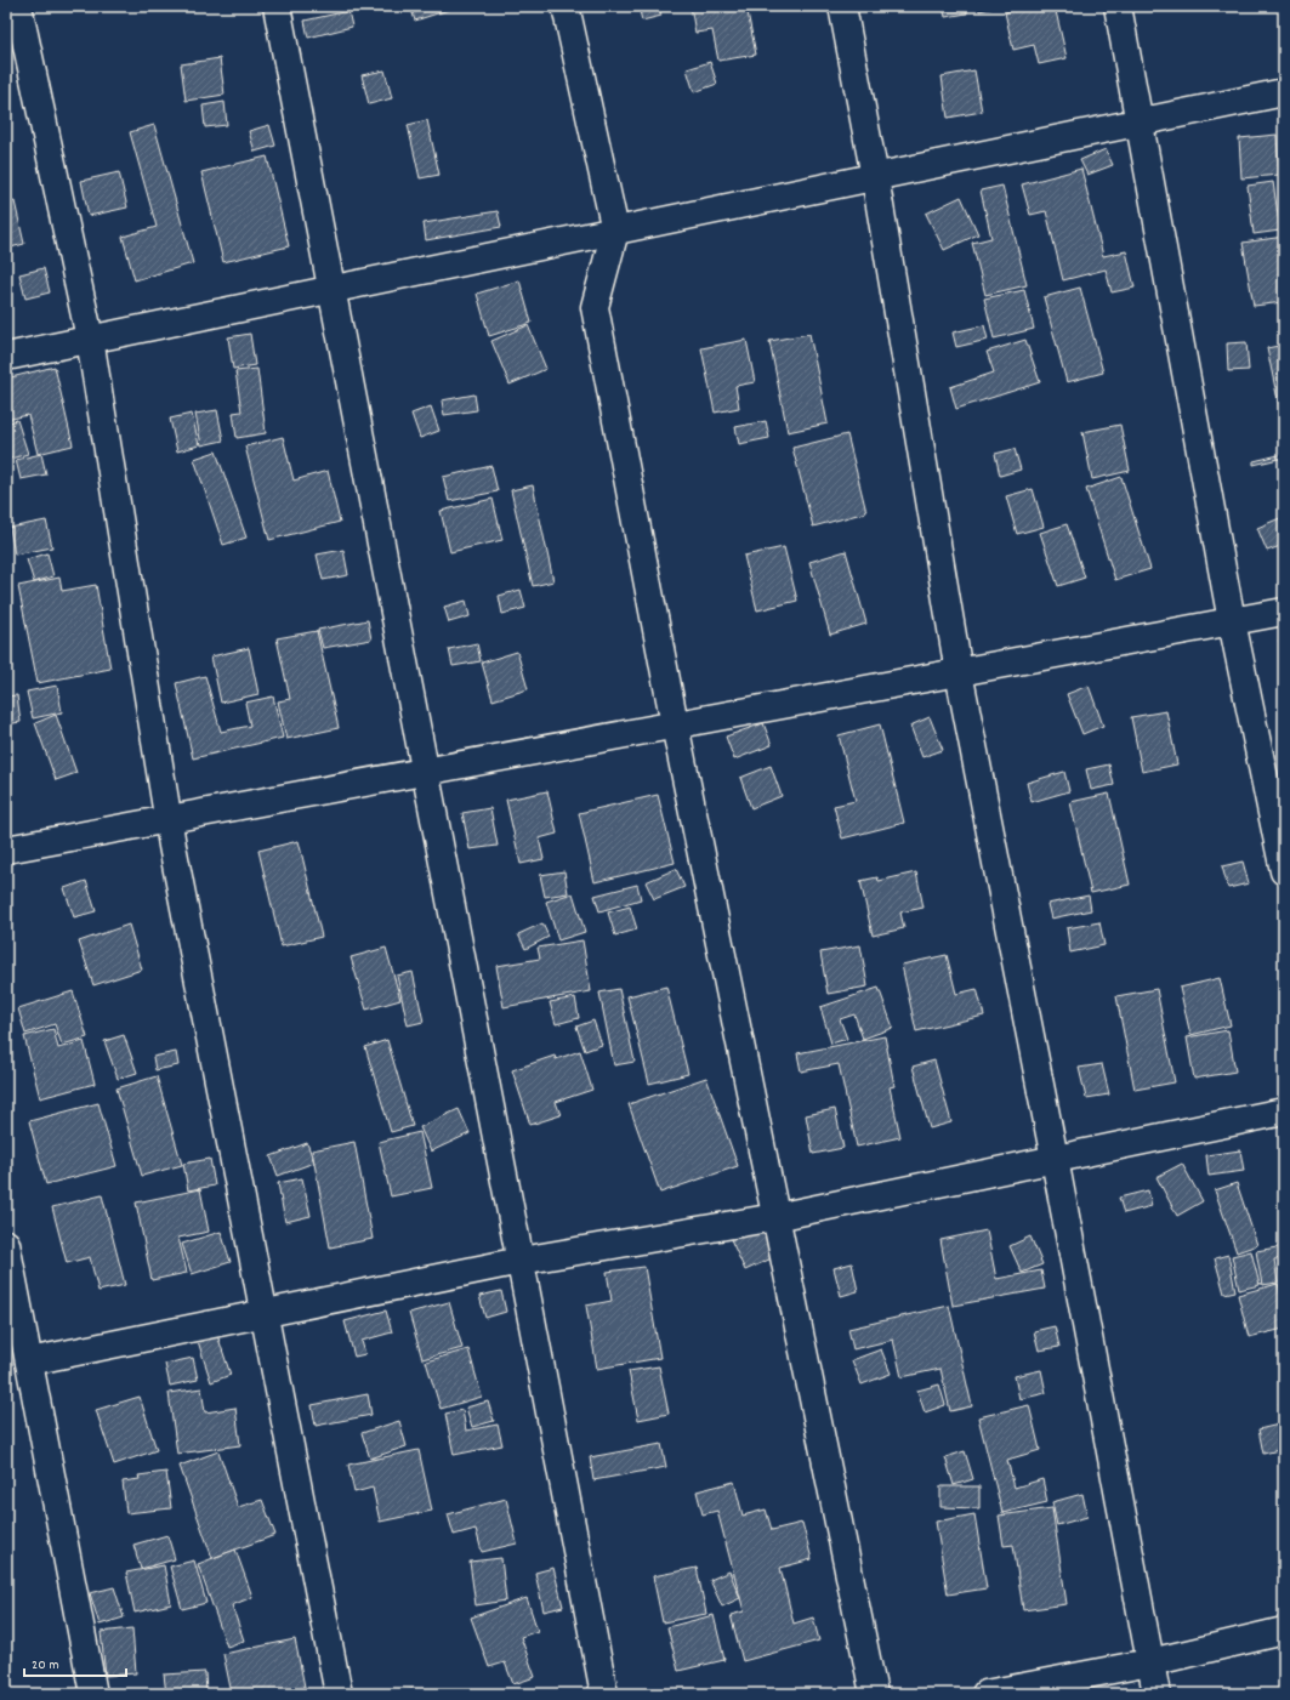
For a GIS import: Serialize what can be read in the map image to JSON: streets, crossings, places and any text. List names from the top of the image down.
{
  "scale_bar": "20 m"
}
